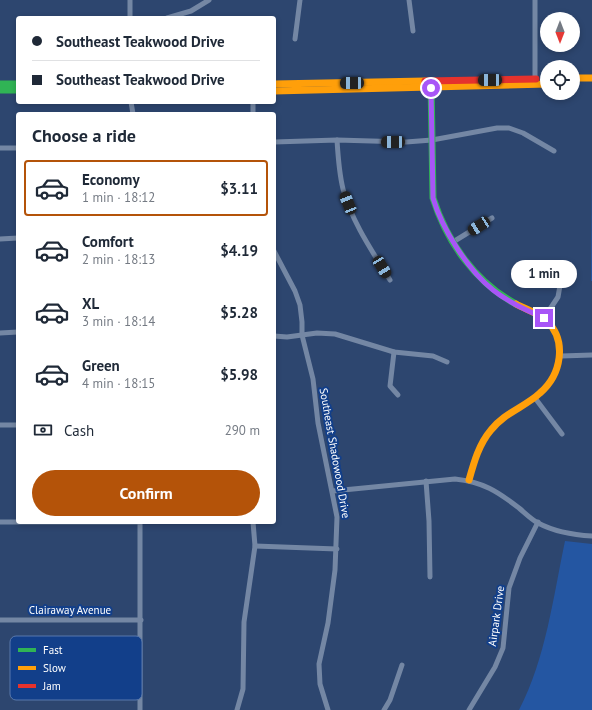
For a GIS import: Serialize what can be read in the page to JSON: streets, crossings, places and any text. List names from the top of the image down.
{
  "streets": {
    "street": ["Southeast Shadowood Drive", "Clairaway Avenue", "Airpark Drive"]
  },
  "legend": ["Fast", "Slow", "Jam"],
  "north": "bottom",
  "page": {
    "banner": ["Southeast Teakwood Drive", "Southeast Teakwood Drive"],
    "heading": "Choose a ride",
    "list": [
      {
        "name": "Economy",
        "note": "1 min · 18:12",
        "value": "$3.11"
      },
      {
        "name": "Comfort",
        "note": "2 min · 18:13",
        "value": "$4.19"
      },
      {
        "name": "XL",
        "note": "3 min · 18:14",
        "value": "$5.28"
      },
      {
        "name": "Green",
        "note": "4 min · 18:15",
        "value": "$5.98"
      }
    ],
    "bubble": "1 min",
    "pay": ["Cash", "290 m"],
    "buttons": "Confirm"
  }
}
